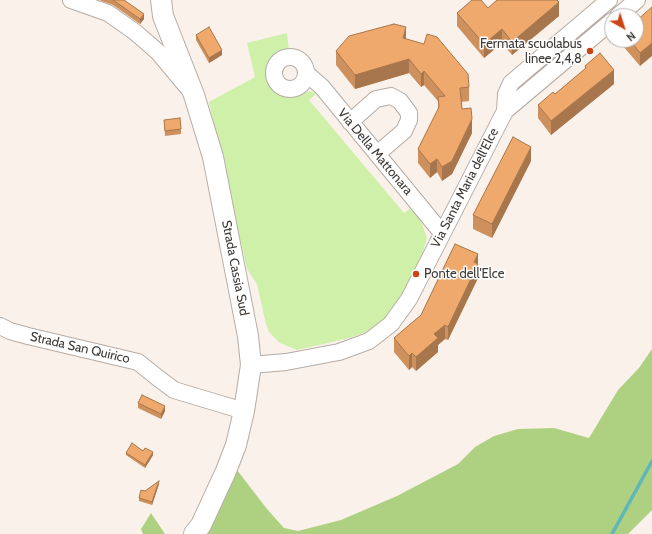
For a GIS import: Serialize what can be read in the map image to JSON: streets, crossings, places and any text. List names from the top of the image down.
{
  "streets": {
    "main road": ["Strada Cassia Sud"],
    "street": ["Via Della Mattonara", "Via Santa Maria dell'Elce", "Strada San Quirico"]
  },
  "crossings": [
    ["Via Della Mattonara", "Via Santa Maria dell'Elce"],
    ["Via Santa Maria dell'Elce", "Strada Cassia Sud"],
    ["Strada Cassia Sud", "Strada San Quirico"]
  ],
  "places": ["Fermata scuolabus linee 2,4,8", "Ponte dell'Elce"],
  "north": "bottom right"
}
